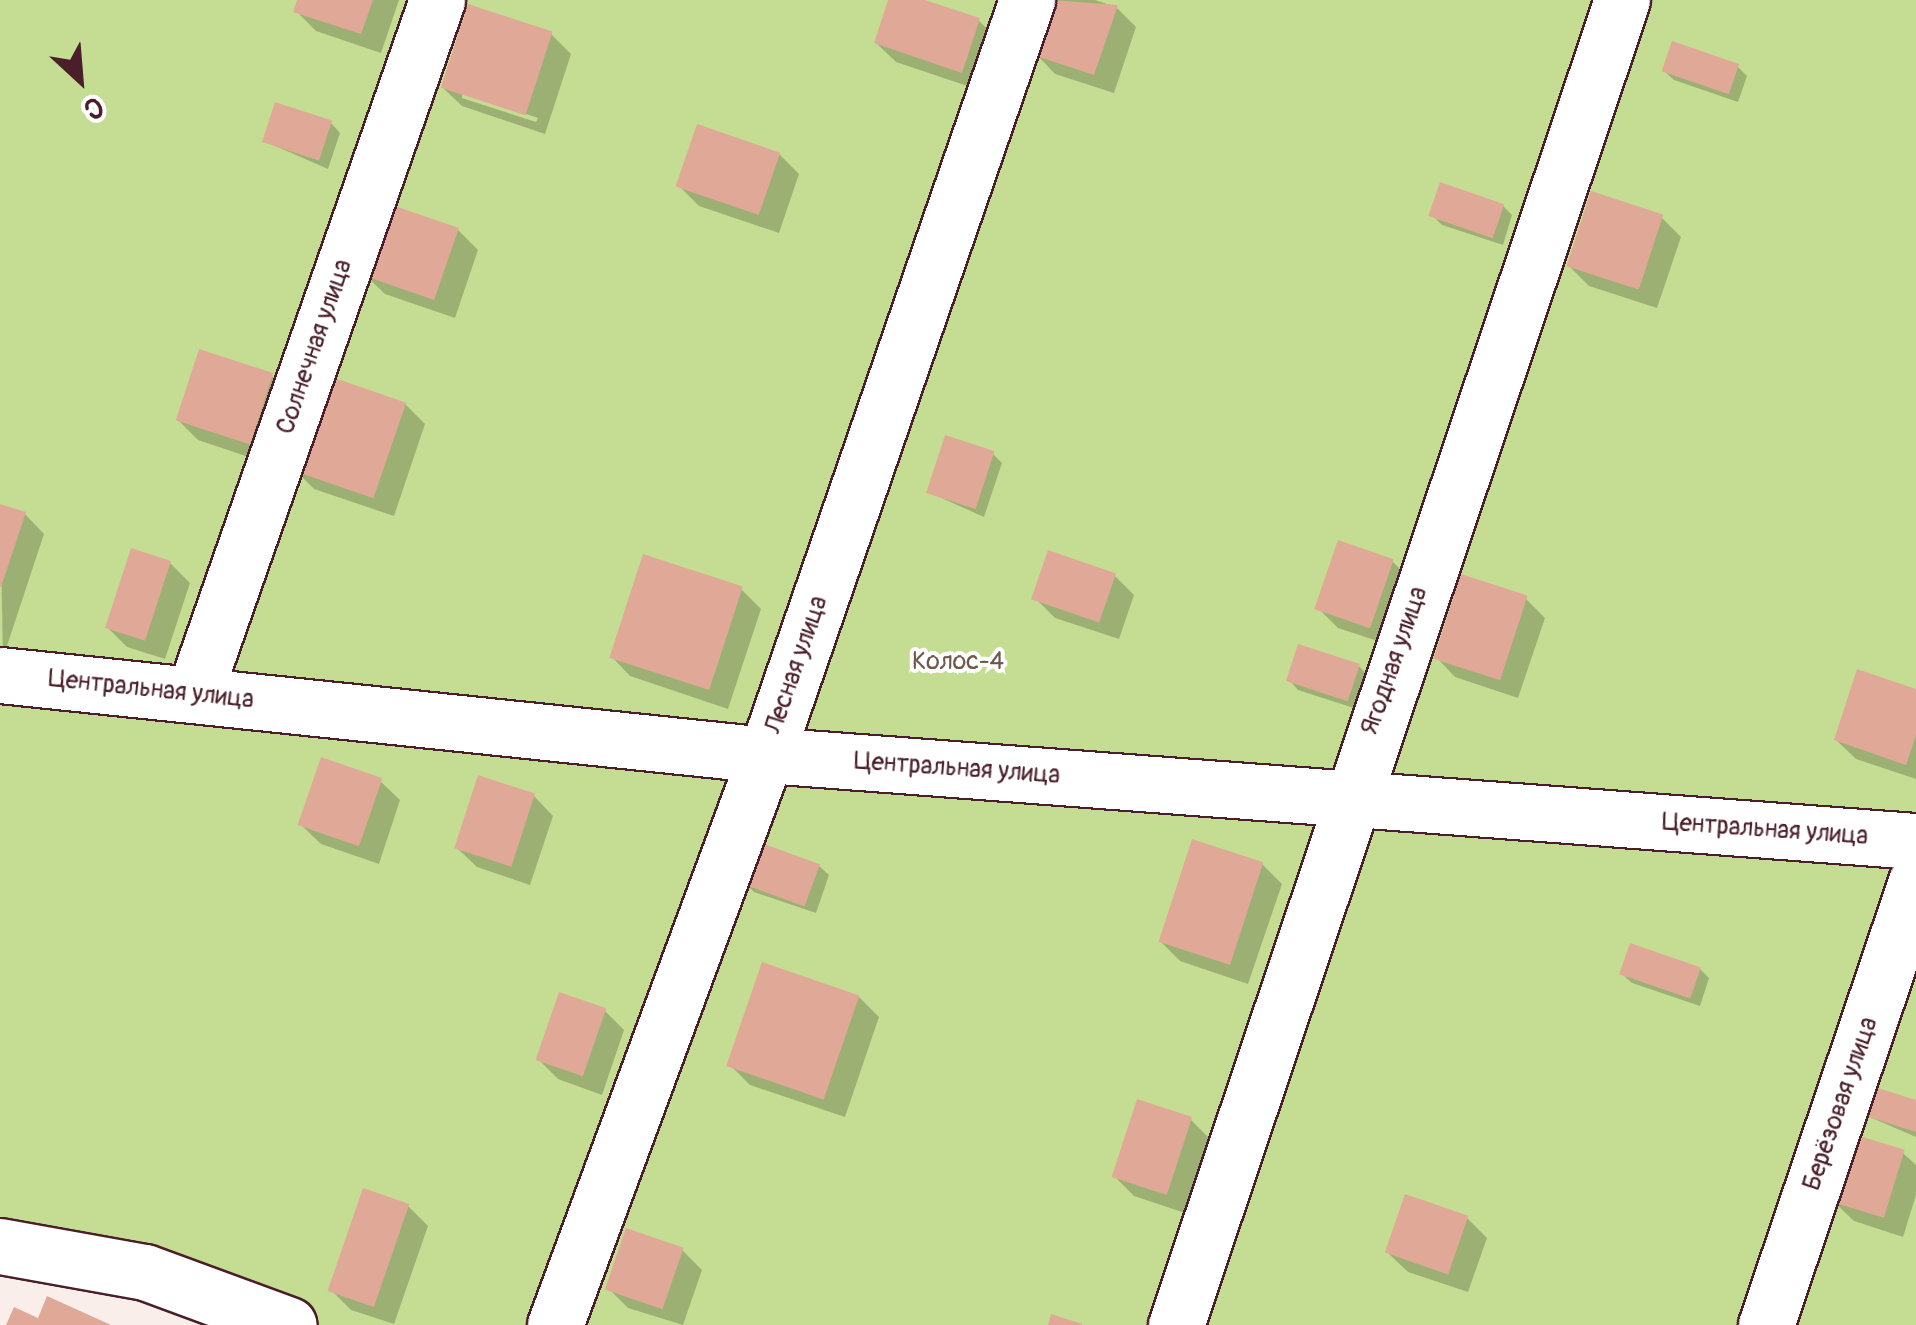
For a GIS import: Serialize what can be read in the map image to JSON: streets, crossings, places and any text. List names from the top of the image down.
{
  "streets": {
    "street": [
      "Солнечная улица",
      "Ягодная улица",
      "Лесная улица",
      "Центральная улица",
      "Берёзовая улица"
    ]
  },
  "crossings": [
    ["Солнечная улица", "Центральная улица"],
    ["Ягодная улица", "Центральная улица"],
    ["Лесная улица", "Центральная улица"]
  ],
  "parks": ["Колос-4"],
  "north": "bottom right"
}
